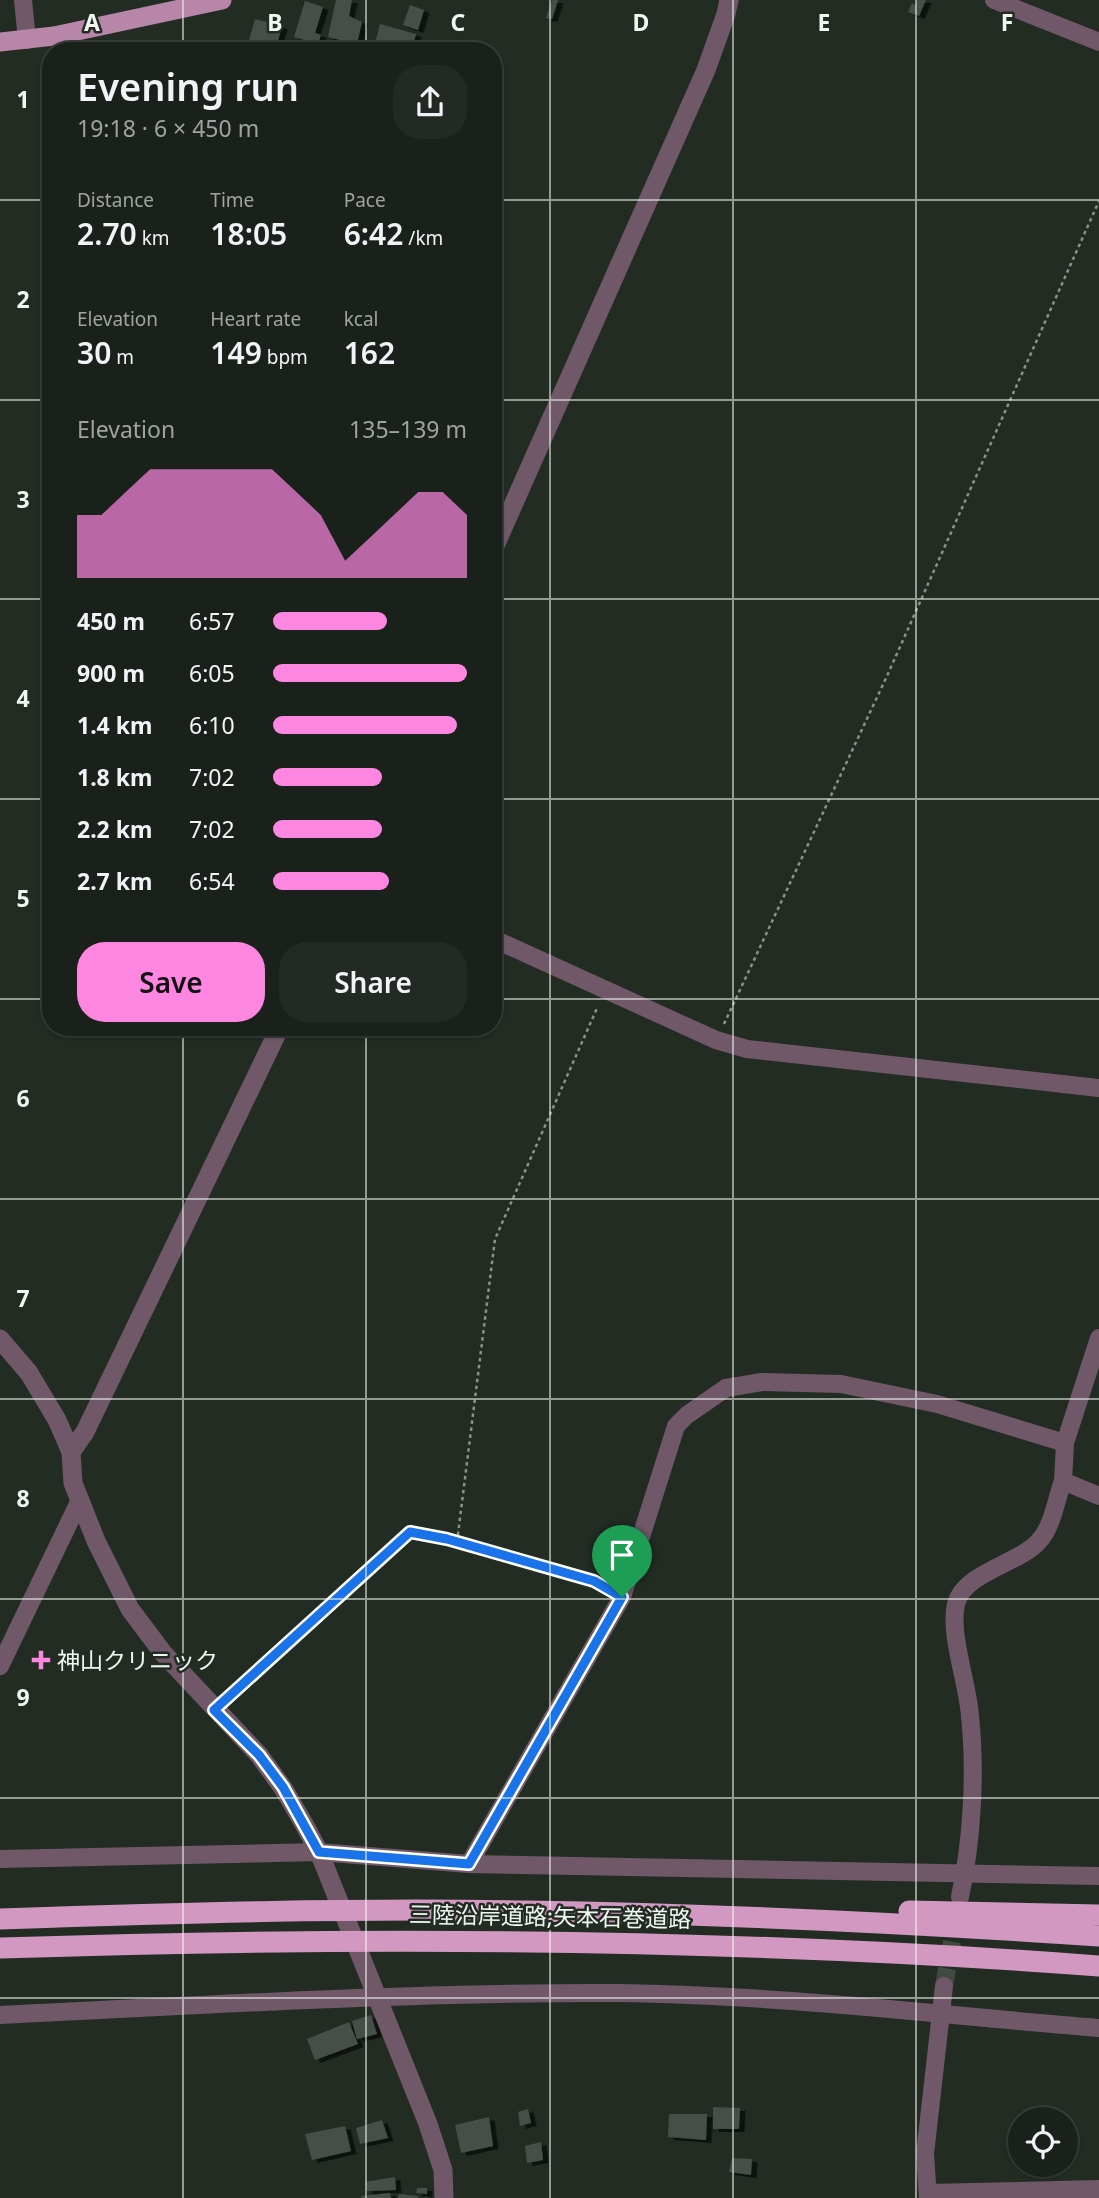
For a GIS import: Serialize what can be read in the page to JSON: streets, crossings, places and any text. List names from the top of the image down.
{
  "streets": {
    "highway": ["三陸沿岸道路;矢本石巻道路"]
  },
  "places": {
    "health": ["神山クリニック"]
  },
  "page": {
    "heading": ["Evening run", "19:18 · 6 × 450 m"],
    "stats": [
      ["Distance", "2.70 km"],
      ["Time", "18:05"],
      ["Pace", "6:42 /km"],
      ["Elevation", "30 m"],
      ["Heart rate", "149 bpm"],
      ["kcal", "162"]
    ],
    "chart": ["Elevation", "135–139 m"],
    "list": [
      {
        "name": "450 m",
        "note": "6:57"
      },
      {
        "name": "900 m",
        "note": "6:05"
      },
      {
        "name": "1.4 km",
        "note": "6:10"
      },
      {
        "name": "1.8 km",
        "note": "7:02"
      },
      {
        "name": "2.2 km",
        "note": "7:02"
      },
      {
        "name": "2.7 km",
        "note": "6:54"
      }
    ],
    "buttons": ["Save", "Share"]
  },
  "grid": {
    "columns": [
      "A",
      "B",
      "C",
      "D",
      "E",
      "F"
    ],
    "rows": [
      "1",
      "2",
      "3",
      "4",
      "5",
      "6",
      "7",
      "8",
      "9"
    ]
  }
}
